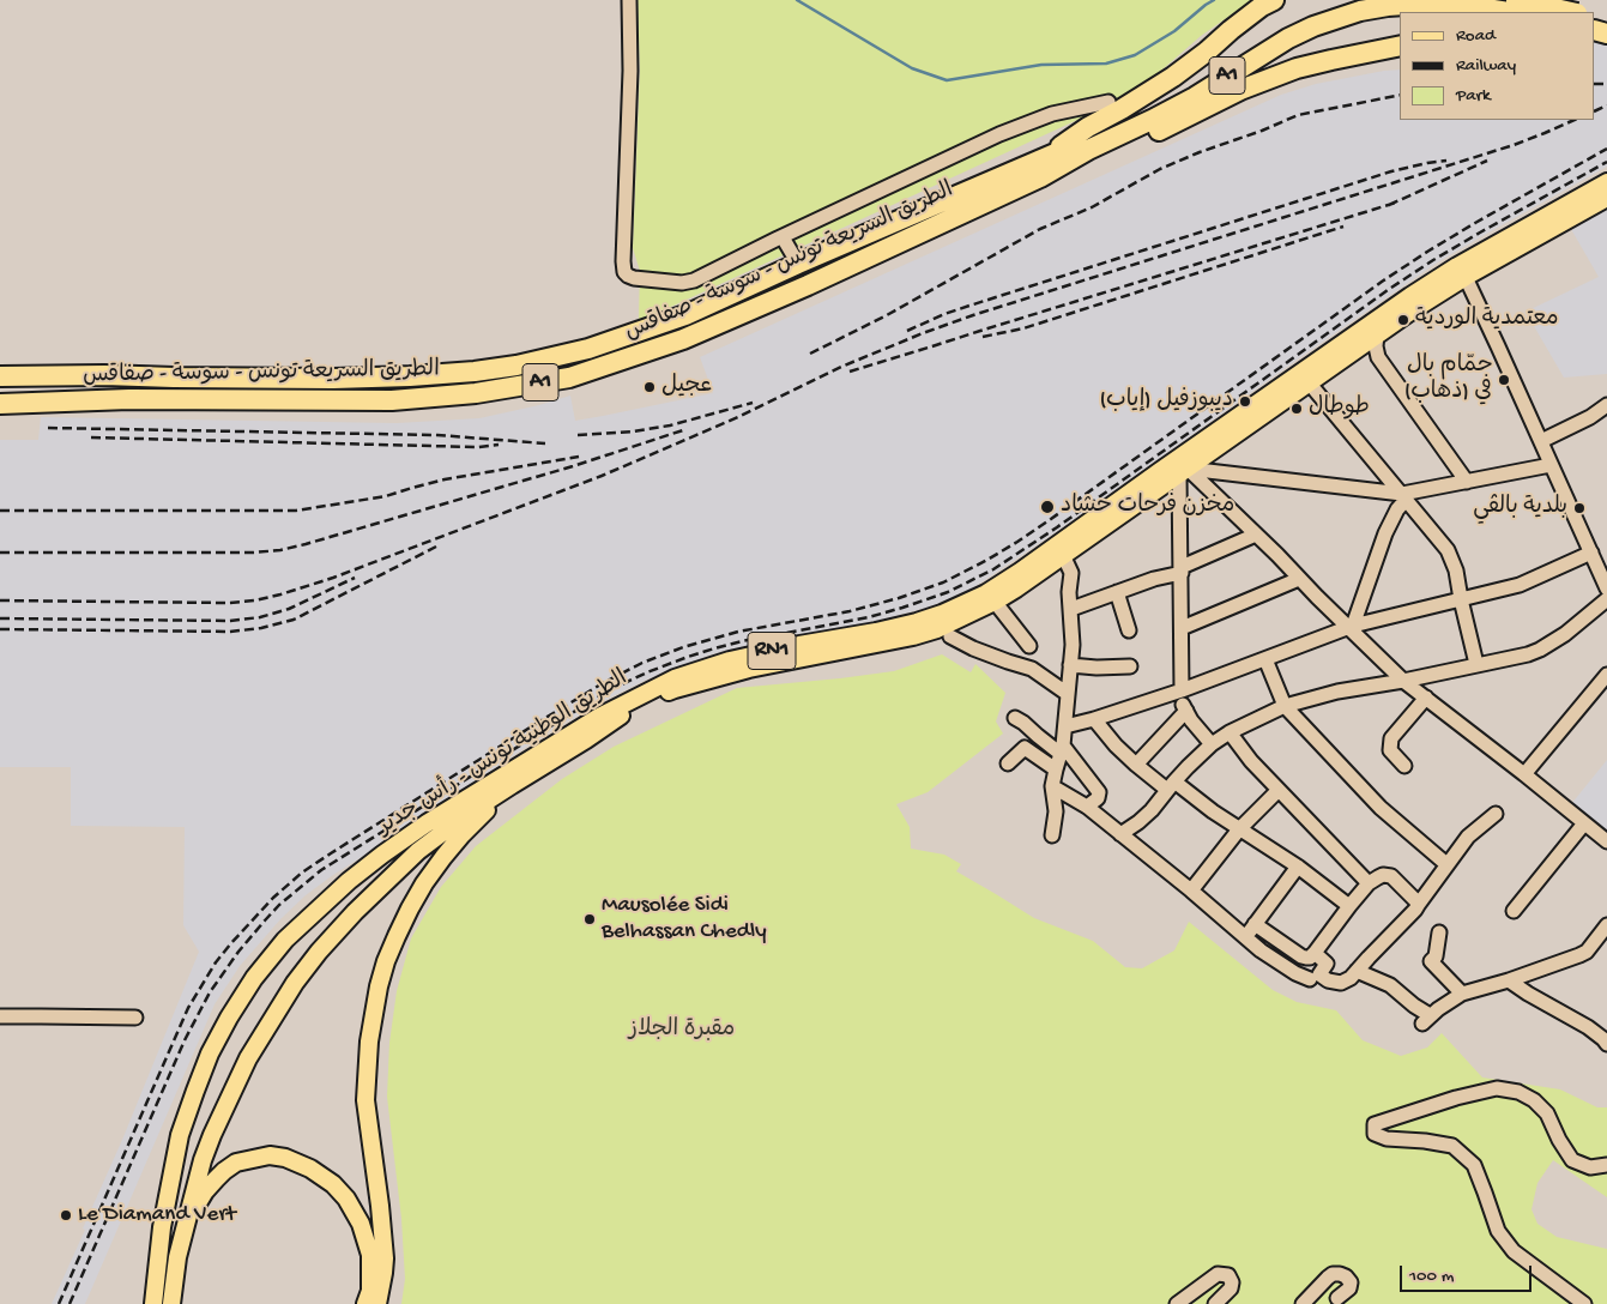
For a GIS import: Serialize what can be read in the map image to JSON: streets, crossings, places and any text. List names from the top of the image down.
{
  "streets": {
    "highway": ["A1", "الطريق السريعة تونس - سوسة - صفاقس"],
    "main road": ["RN1", "الطريق الوطنية تونس - رأس جدير"]
  },
  "parks": ["مقبرة الجلاز"],
  "places": [
    "معتمدية الوردية",
    "حمّام بال في (ذهاب)",
    "عجيل",
    "ديبوزفيل (إياب)",
    "طوطال",
    "مخزن فرحات حشاد",
    "بلدية بالڤي",
    "Mausolée Sidi Belhassan Chedly",
    "Le Diamand Vert"
  ],
  "legend": ["Road", "Railway", "Park"],
  "scale_bar": "100 m"
}
